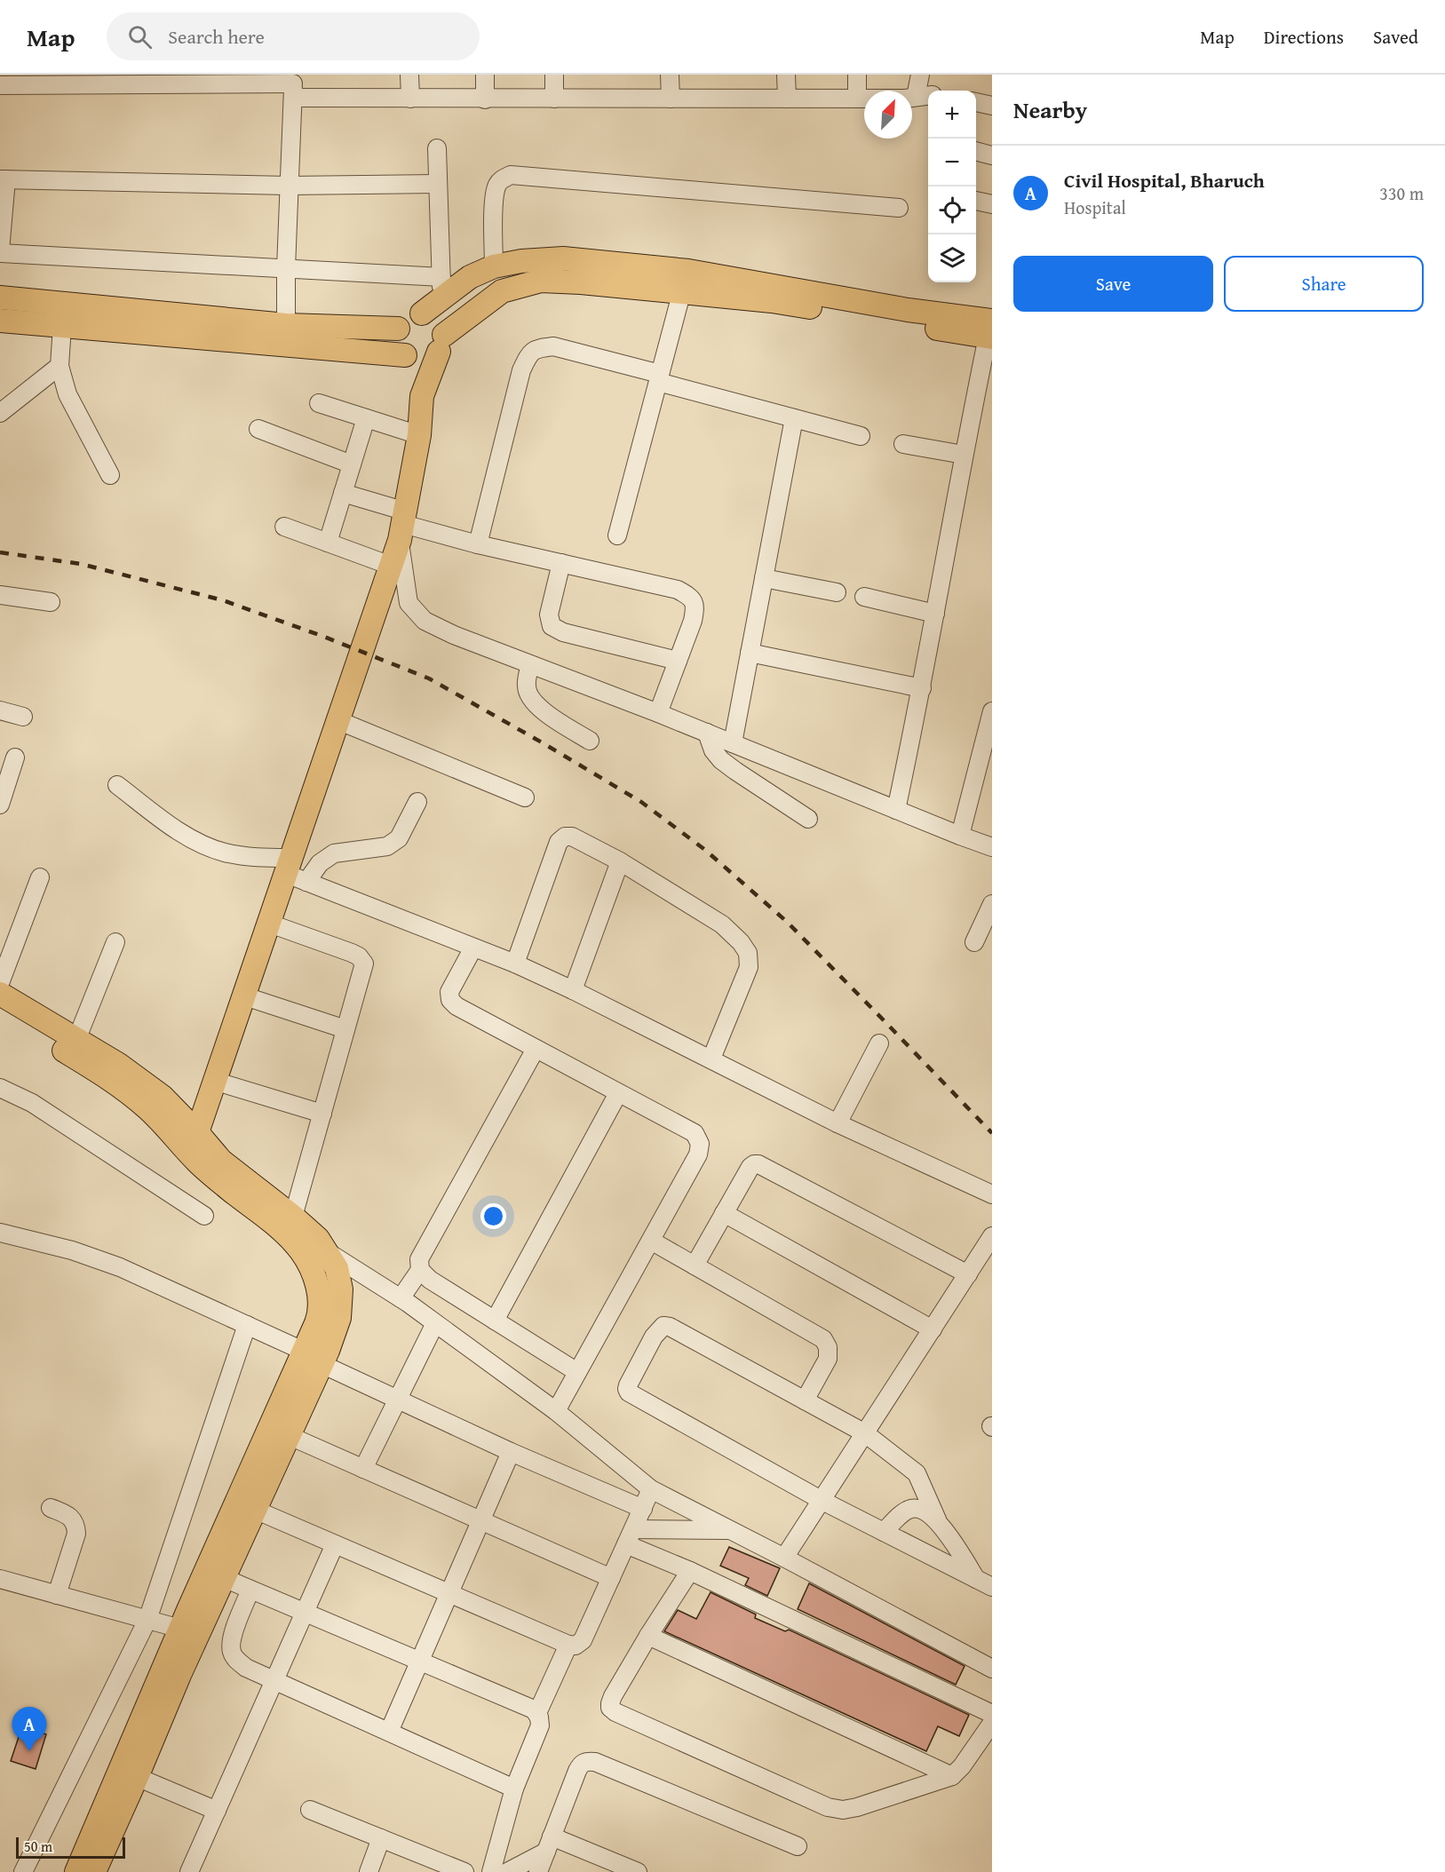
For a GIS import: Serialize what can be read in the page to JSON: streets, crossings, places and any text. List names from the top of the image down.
{
  "scale_bar": "50 m",
  "north": "top right",
  "page": {
    "header": "Map",
    "search": "Search here",
    "nav": ["Map", "Directions", "Saved"],
    "heading": "Nearby",
    "map_buttons": ["+", "−"],
    "list": [
      {
        "mark": "A",
        "name": "Civil Hospital, Bharuch",
        "note": "Hospital",
        "value": "330 m"
      }
    ],
    "buttons": ["Save", "Share"],
    "pins": "A",
    "scale": "50 m"
  }
}
